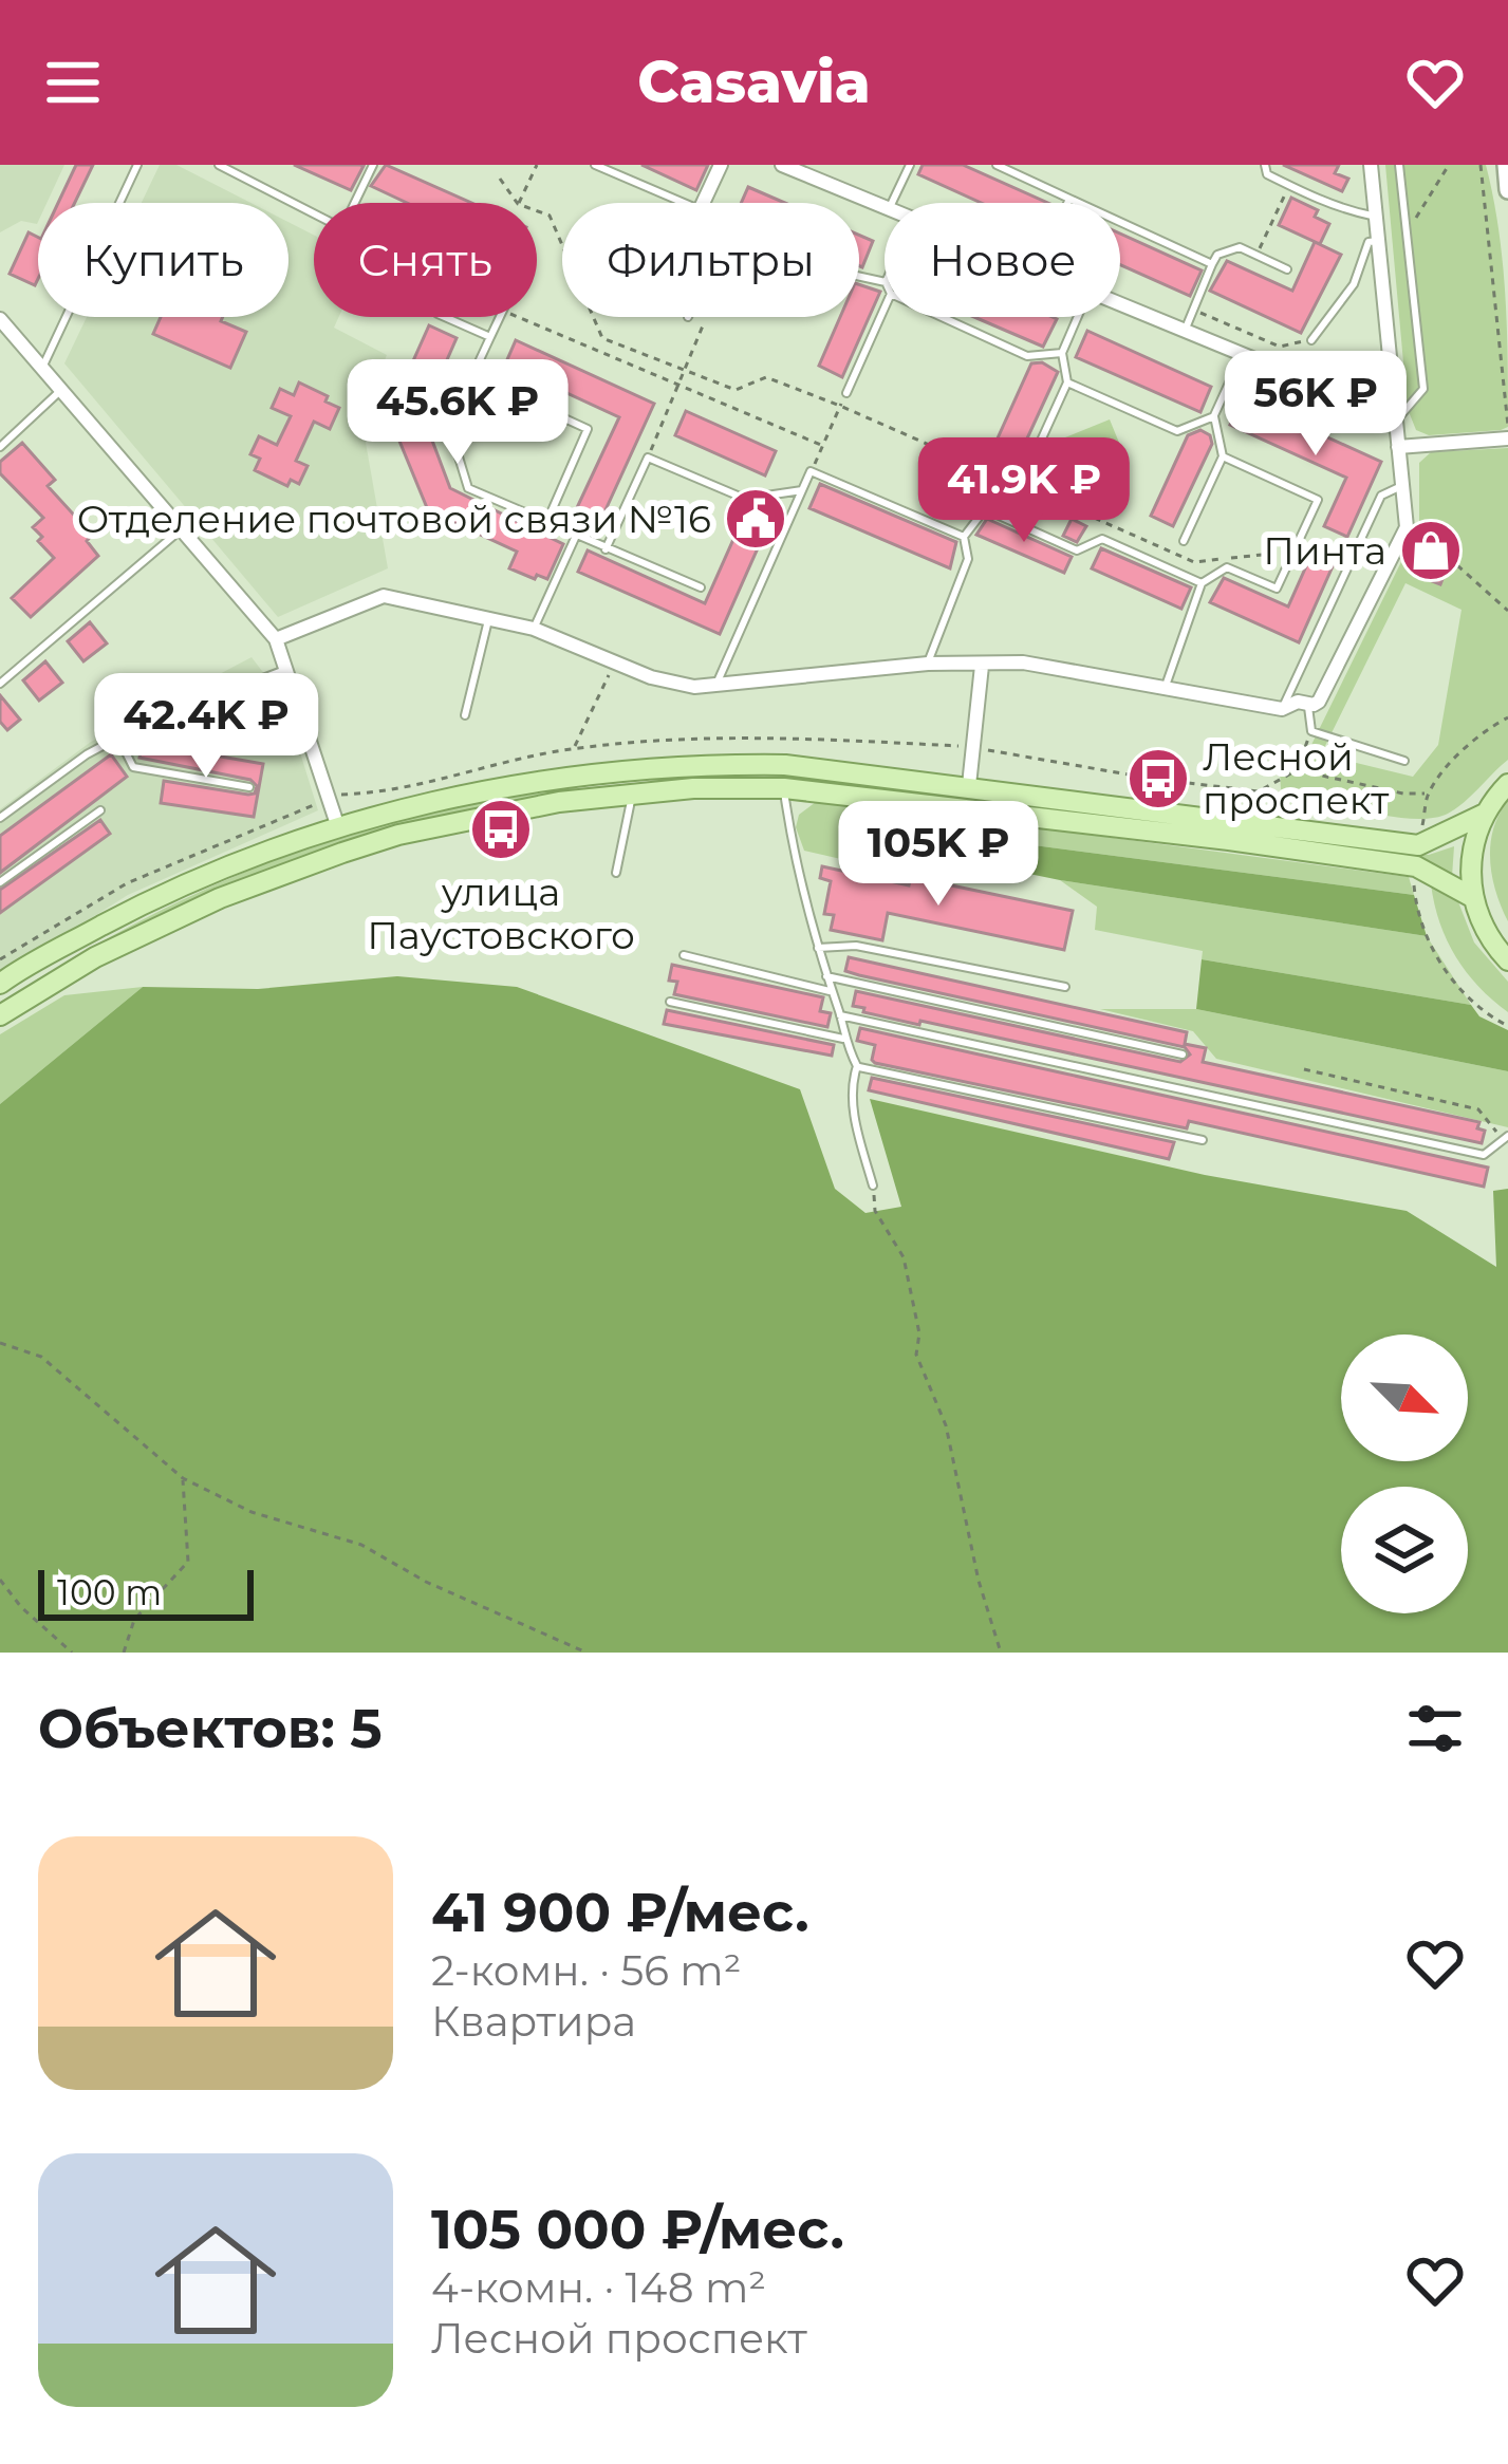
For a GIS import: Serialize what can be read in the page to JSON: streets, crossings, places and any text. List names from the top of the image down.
{
  "places": {
    "public building": ["Отделение почтовой связи №16"],
    "shop": ["Пинта"],
    "bus stop": ["Лесной проспект", "улица Паустовского"]
  },
  "scale_bar": "100 m",
  "north": "bottom right",
  "page": {
    "header": "Casavia",
    "chip": [
      "Купить",
      "Снять",
      "Фильтры",
      "Новое"
    ],
    "price": [
      "56K ₽",
      "45.6K ₽",
      "41.9K ₽",
      "42.4K ₽",
      "105K ₽"
    ],
    "scale": "100 m",
    "heading": "Объектов: 5",
    "list": [
      {
        "name": "41 900 ₽/мес.",
        "note": "2-комн. · 56 m² · Квартира"
      },
      {
        "name": "105 000 ₽/мес.",
        "note": "4-комн. · 148 m² · Лесной проспект"
      }
    ]
  }
}
